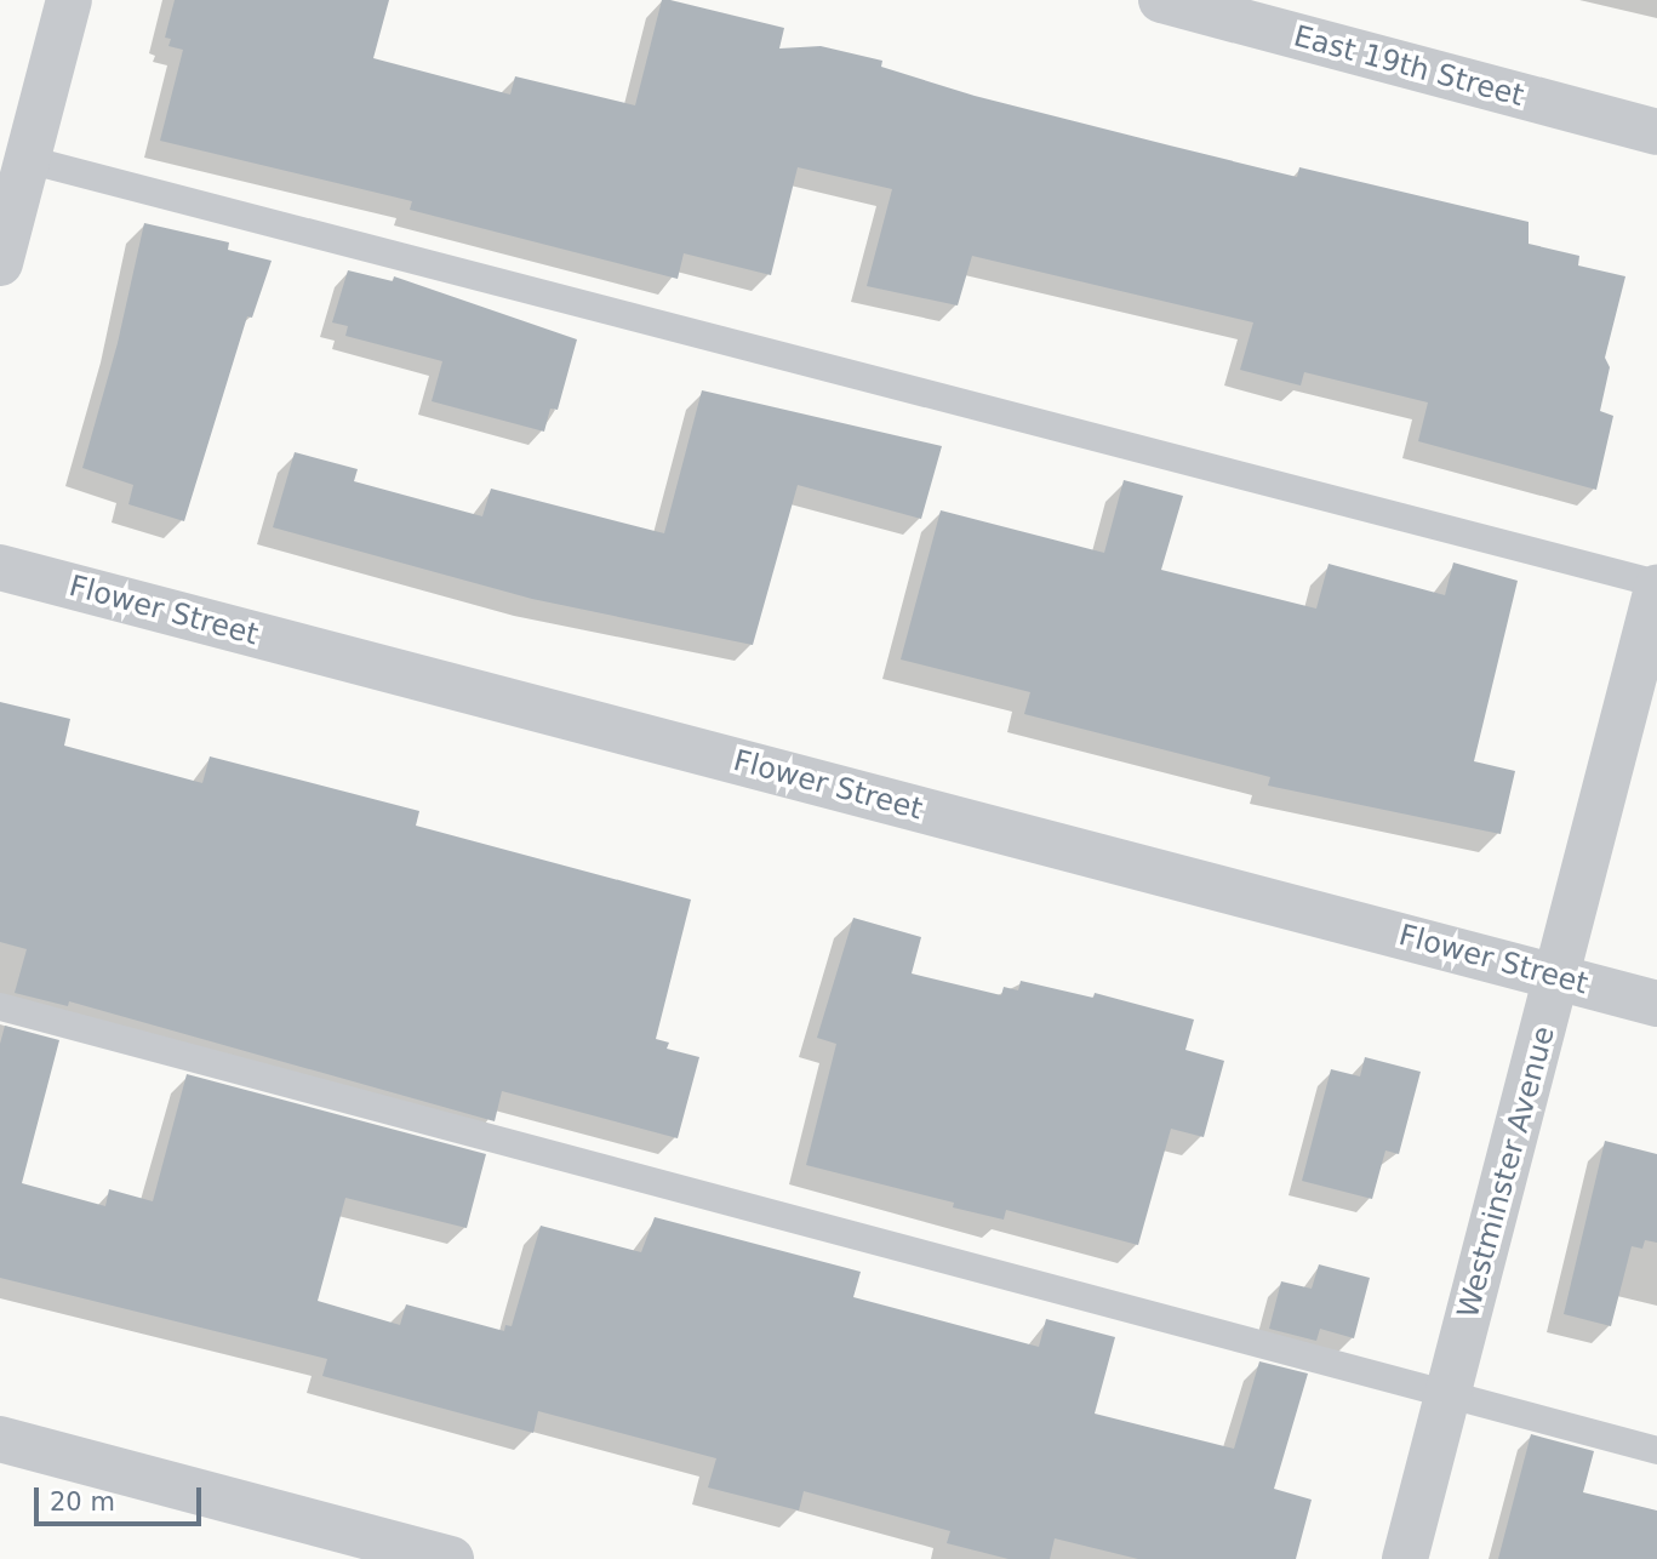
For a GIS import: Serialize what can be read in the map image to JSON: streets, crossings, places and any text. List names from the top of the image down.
{
  "streets": {
    "street": ["East 19th Street", "Flower Street", "Westminster Avenue"]
  },
  "crossings": [
    ["Flower Street", "Westminster Avenue"]
  ],
  "scale_bar": "20 m"
}
